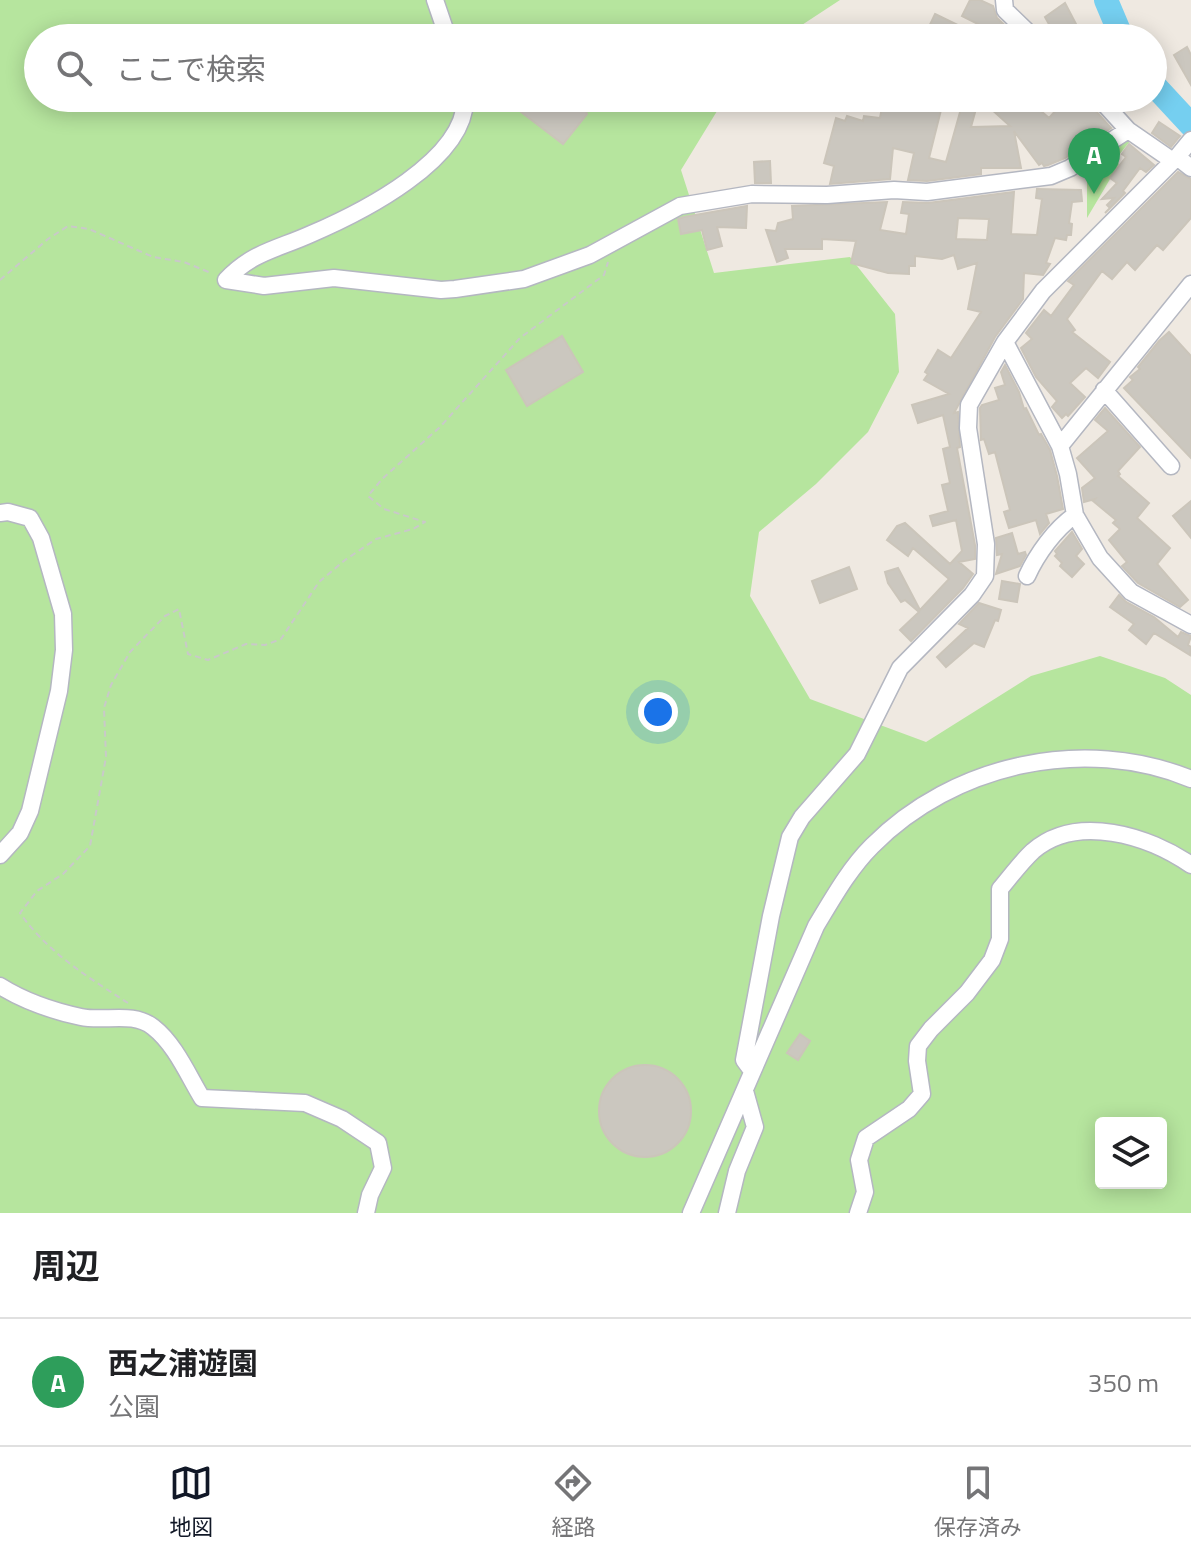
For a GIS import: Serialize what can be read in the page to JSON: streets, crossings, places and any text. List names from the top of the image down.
{
  "page": {
    "search": "ここで検索",
    "pins": "A",
    "heading": "周辺",
    "list": [
      {
        "mark": "A",
        "name": "西之浦遊園",
        "note": "公園",
        "value": "350 m"
      }
    ],
    "nav": ["地図", "経路", "保存済み"]
  }
}
